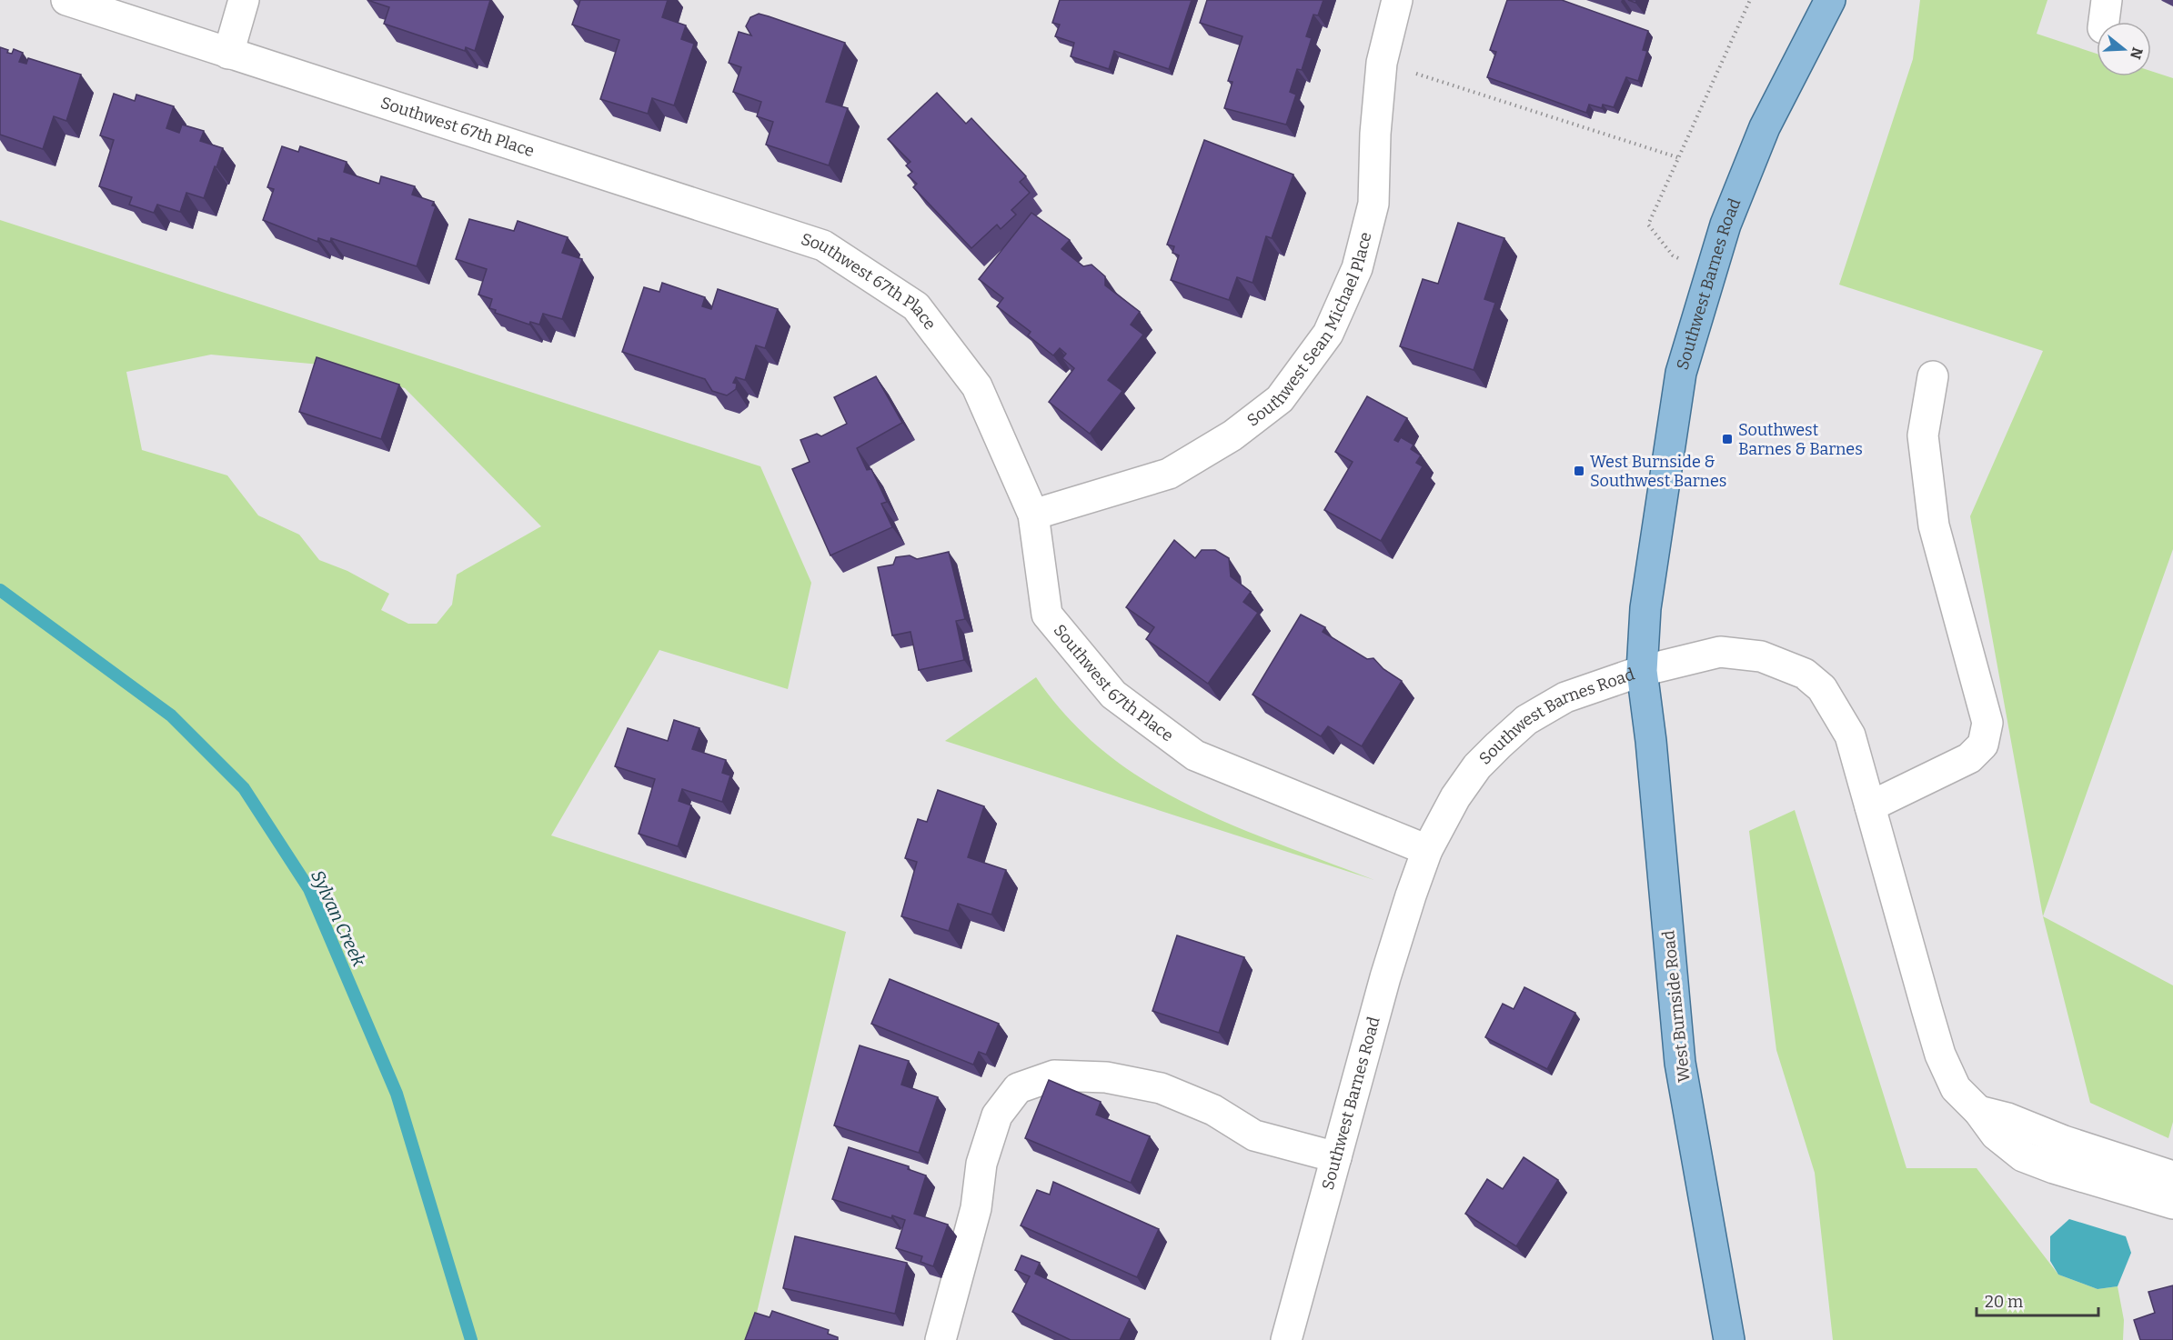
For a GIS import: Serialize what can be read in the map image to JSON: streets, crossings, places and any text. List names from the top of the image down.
{
  "streets": {
    "main road": ["Southwest Barnes Road", "West Burnside Road"],
    "street": ["Southwest 67th Place", "Southwest Sean Michael Place"]
  },
  "crossings": [
    ["Southwest 67th Place", "Southwest Barnes Road"],
    ["Southwest 67th Place", "Southwest Sean Michael Place"],
    ["Southwest Barnes Road", "West Burnside Road"]
  ],
  "water": ["Sylvan Creek"],
  "places": {
    "transit": ["Southwest Barnes & Barnes", "West Burnside & Southwest Barnes"]
  },
  "scale_bar": "20 m",
  "north": "right"
}
